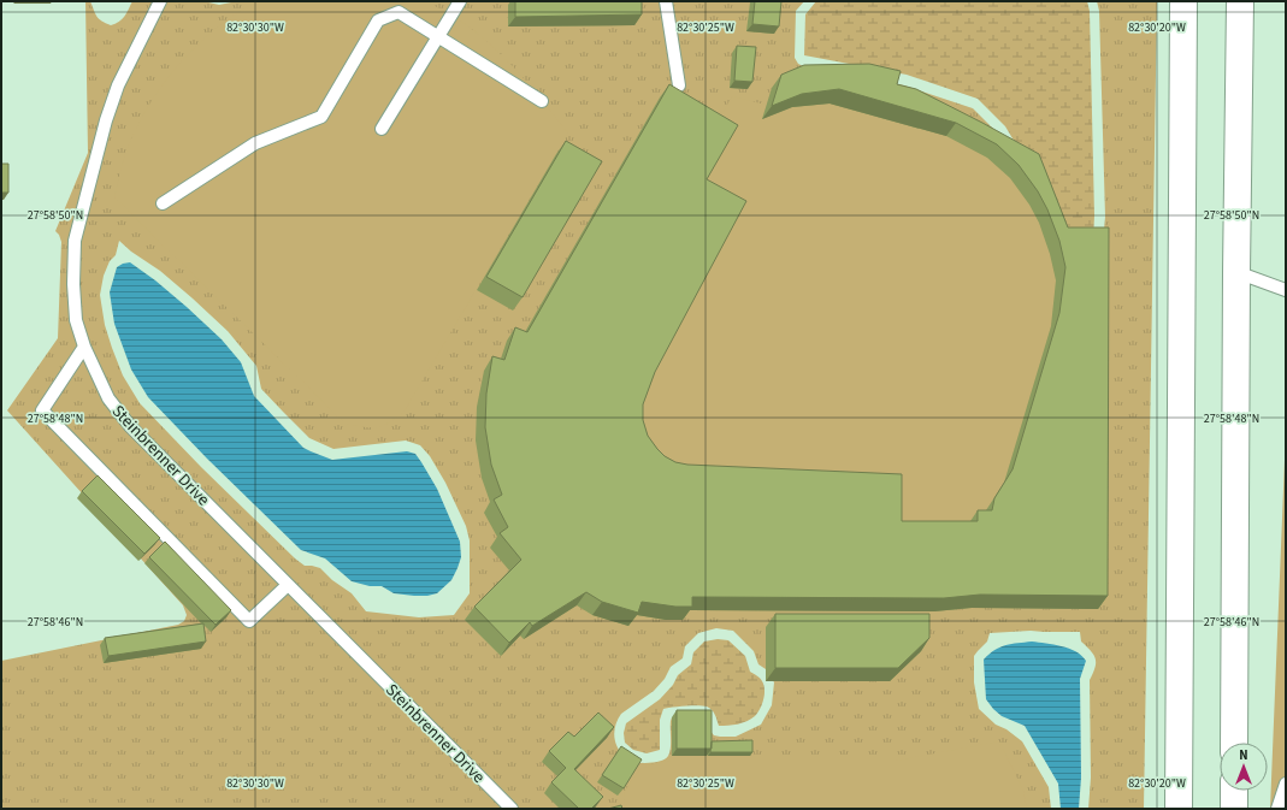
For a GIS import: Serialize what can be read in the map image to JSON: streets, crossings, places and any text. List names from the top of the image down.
{
  "streets": {
    "lane": ["Steinbrenner Drive"]
  },
  "north": "top",
  "coordinates": [
    "82°30'30\"W",
    "82°30'25\"W",
    "82°30'20\"W",
    "27°58'50\"N",
    "27°58'48\"N",
    "27°58'46\"N"
  ]
}
